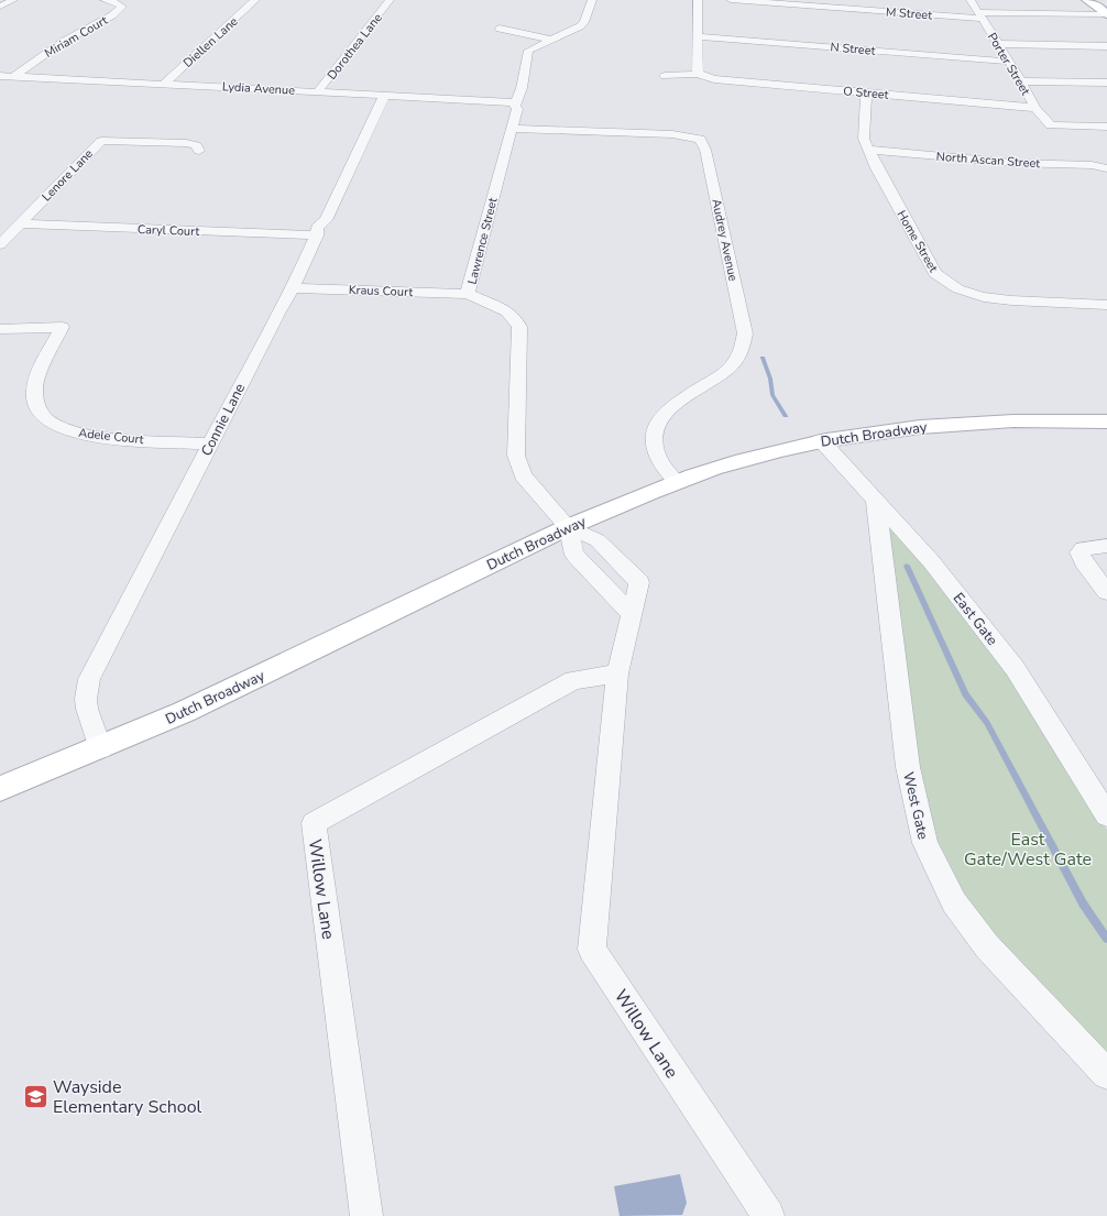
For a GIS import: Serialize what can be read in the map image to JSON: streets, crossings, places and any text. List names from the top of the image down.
{
  "streets": {
    "main road": ["Dutch Broadway"],
    "street": [
      "M Street",
      "Miriam Court",
      "Diellen Lane",
      "Dorothea Lane",
      "N Street",
      "Porter Street",
      "Lydia Avenue",
      "O Street",
      "North Ascan Street",
      "Lenore Lane",
      "Caryl Court",
      "Audrey Avenue",
      "Lawrence Street",
      "Home Street",
      "Kraus Court",
      "Connie Lane",
      "Adele Court",
      "East Gate",
      "West Gate",
      "Willow Lane"
    ]
  },
  "crossings": [
    ["M Street", "Porter Street"],
    ["Miriam Court", "Lydia Avenue"],
    ["Diellen Lane", "Lydia Avenue"],
    ["Dorothea Lane", "Lydia Avenue"],
    ["N Street", "Porter Street"],
    ["Porter Street", "O Street"],
    ["Lydia Avenue", "Lawrence Street"],
    ["Lydia Avenue", "Connie Lane"],
    ["O Street", "Home Street"],
    ["North Ascan Street", "Home Street"],
    ["Lenore Lane", "Caryl Court"],
    ["Caryl Court", "Connie Lane"],
    ["Audrey Avenue", "Lawrence Street"],
    ["Audrey Avenue", "Dutch Broadway"],
    ["Lawrence Street", "Kraus Court"],
    ["Lawrence Street", "Dutch Broadway"],
    ["Lawrence Street", "Willow Lane"],
    ["Kraus Court", "Connie Lane"],
    ["Connie Lane", "Dutch Broadway"],
    ["Connie Lane", "Adele Court"],
    ["Dutch Broadway", "East Gate"],
    ["Dutch Broadway", "Willow Lane"],
    ["East Gate", "West Gate"]
  ],
  "parks": ["East Gate/West Gate"],
  "places": {
    "school or university": ["Wayside Elementary School"]
  }
}
